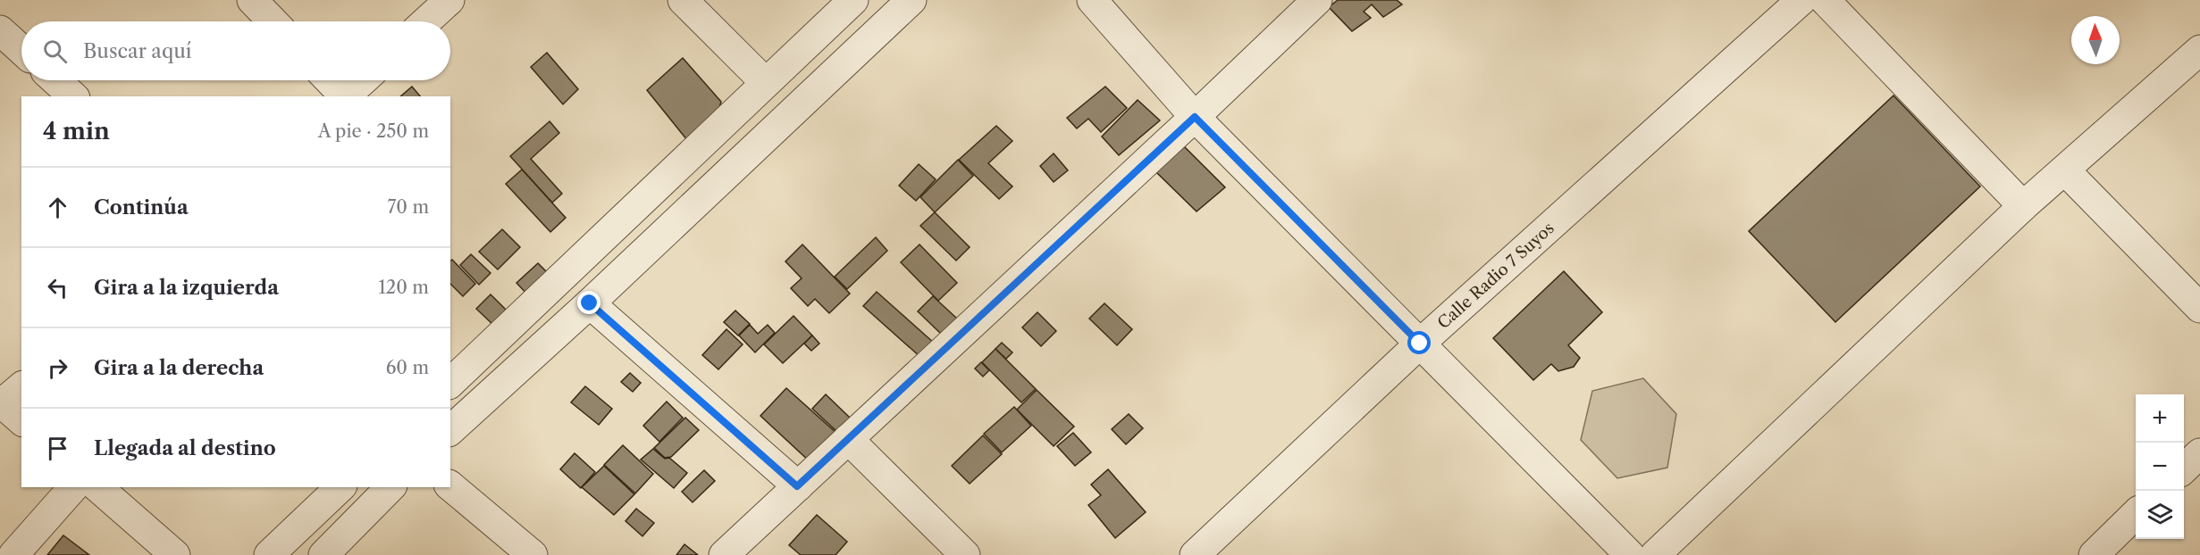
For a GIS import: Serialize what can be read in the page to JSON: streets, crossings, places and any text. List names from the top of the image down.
{
  "streets": {
    "street": ["Calle Radio 7 Suyos"]
  },
  "north": "top",
  "page": {
    "search": "Buscar aquí",
    "heading": ["4 min", "A pie · 250 m"],
    "list": [
      ["Continúa", "70 m"],
      ["Gira a la izquierda", "120 m"],
      ["Gira a la derecha", "60 m"],
      "Llegada al destino"
    ],
    "map_buttons": ["+", "−"]
  }
}
